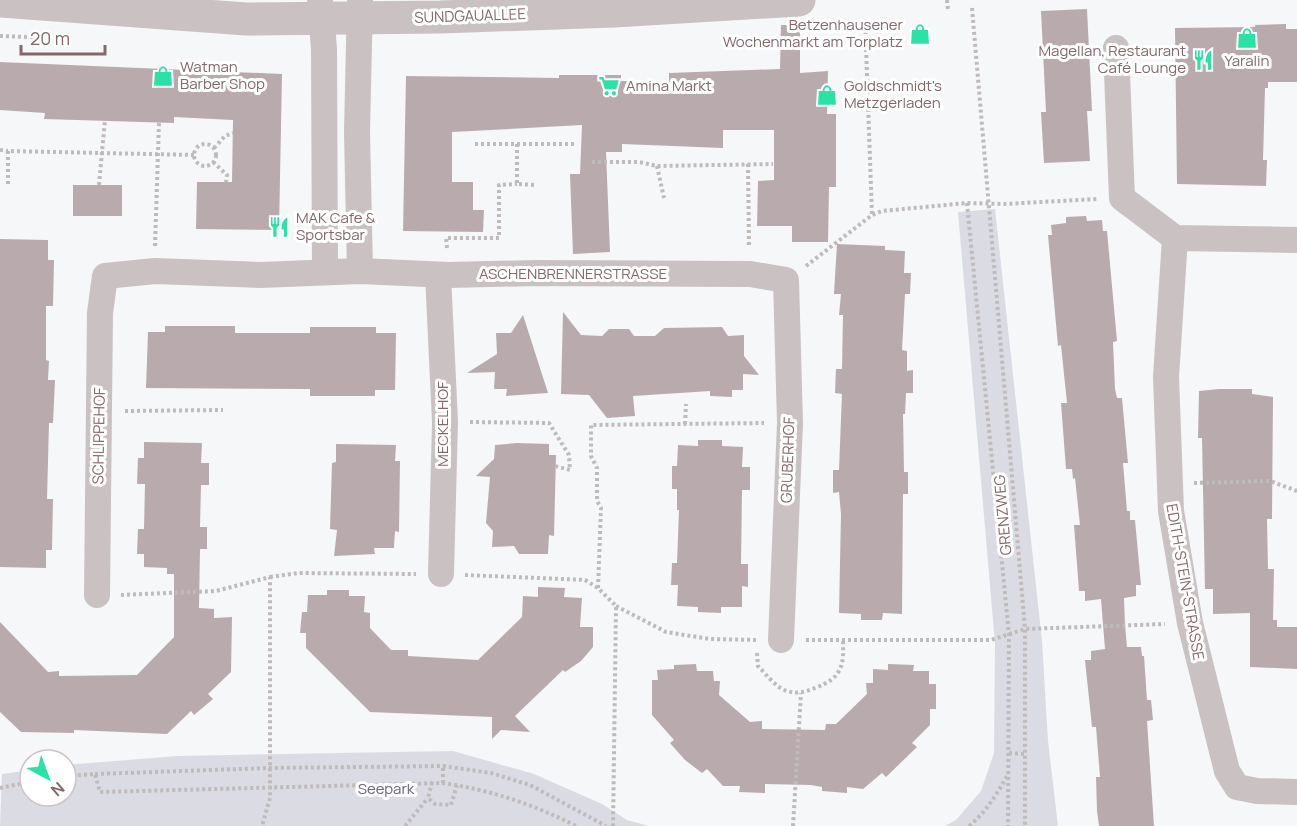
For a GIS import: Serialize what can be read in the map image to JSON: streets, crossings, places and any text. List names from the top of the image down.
{
  "streets": {
    "street": [
      "SUNDGAUALLEE",
      "ASCHENBRENNERSTRASSE",
      "MECKELHOF",
      "SCHLIPPEHOF",
      "GRUBERHOF",
      "EDITH-STEIN-STRASSE"
    ],
    "path": ["GRENZWEG"]
  },
  "crossings": [
    ["ASCHENBRENNERSTRASSE", "MECKELHOF"],
    ["ASCHENBRENNERSTRASSE", "SCHLIPPEHOF"],
    ["ASCHENBRENNERSTRASSE", "GRUBERHOF"]
  ],
  "parks": ["Seepark"],
  "places": {
    "shop": [
      "Betzenhausener Wochenmarkt am Torplatz",
      "Yaralin",
      "Watman Barber Shop",
      "Goldschmidt's Metzgerladen"
    ],
    "restaurant": ["Magellan, Restaurant Café Lounge", "MAK Cafe & Sportsbar"],
    "supermarket": ["Amina Markt"]
  },
  "scale_bar": "20 m",
  "north": "bottom right"
}
